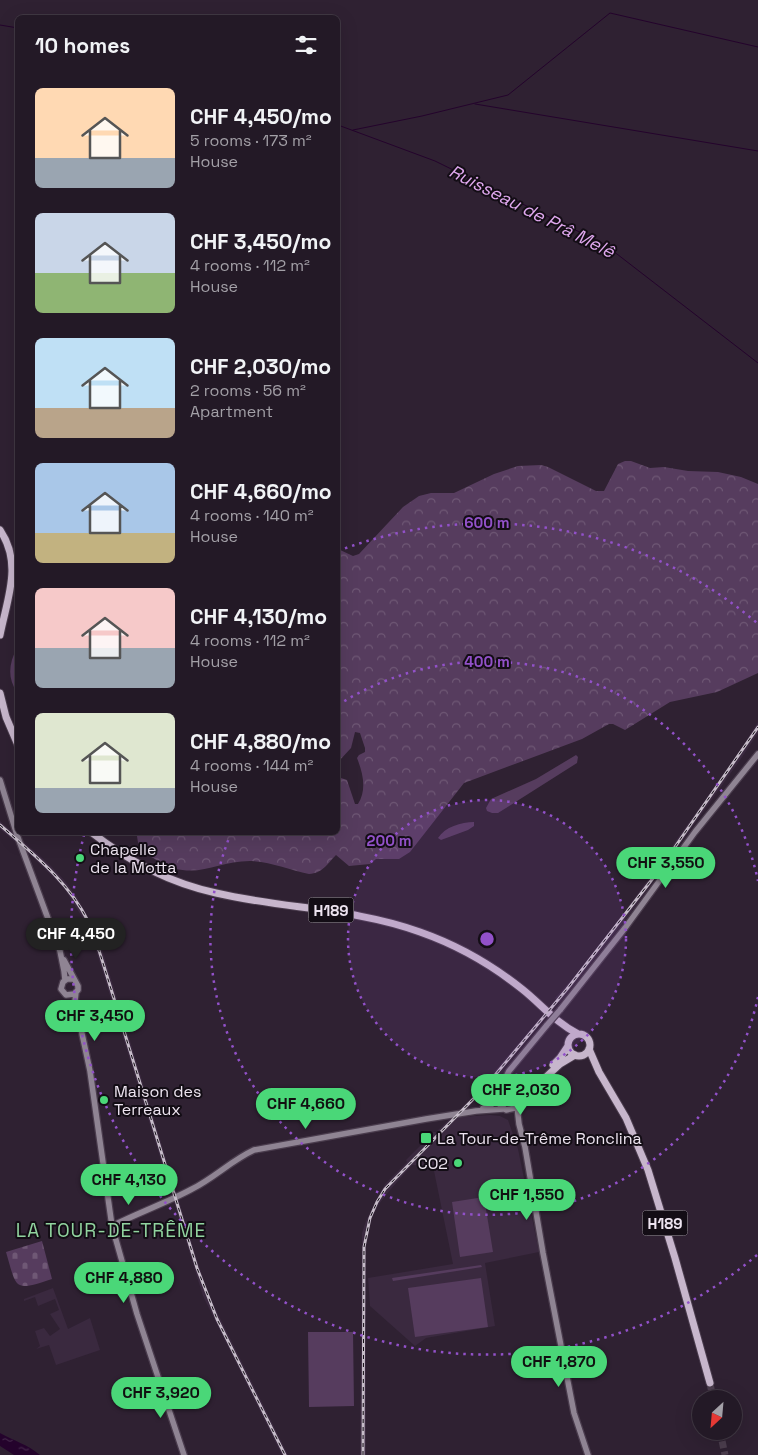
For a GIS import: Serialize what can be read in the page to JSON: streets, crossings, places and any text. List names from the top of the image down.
{
  "streets": {
    "highway": ["H189"]
  },
  "districts": ["LA TOUR-DE-TRÊME"],
  "water": ["Ruisseau de Prâ Melê"],
  "places": {
    "other": ["Chapelle de la Motta", "Maison des Terreaux", "CO2"],
    "transit": ["La Tour-de-Trême Ronclina"]
  },
  "north": "bottom left",
  "page": {
    "heading": "10 homes",
    "list": [
      {
        "name": "CHF 4,450/mo",
        "note": "5 rooms · 173 m² · House"
      },
      {
        "name": "CHF 3,450/mo",
        "note": "4 rooms · 112 m² · House"
      },
      {
        "name": "CHF 2,030/mo",
        "note": "2 rooms · 56 m² · Apartment"
      },
      {
        "name": "CHF 4,660/mo",
        "note": "4 rooms · 140 m² · House"
      },
      {
        "name": "CHF 4,130/mo",
        "note": "4 rooms · 112 m² · House"
      },
      {
        "name": "CHF 4,880/mo",
        "note": "4 rooms · 144 m² · House"
      }
    ],
    "price": [
      "CHF 3,550",
      "CHF 4,450",
      "CHF 3,450",
      "CHF 2,030",
      "CHF 4,660",
      "CHF 4,130",
      "CHF 1,550",
      "CHF 4,880",
      "CHF 1,870",
      "CHF 3,920"
    ]
  },
  "rings": ["600 m", "400 m", "200 m"]
}
